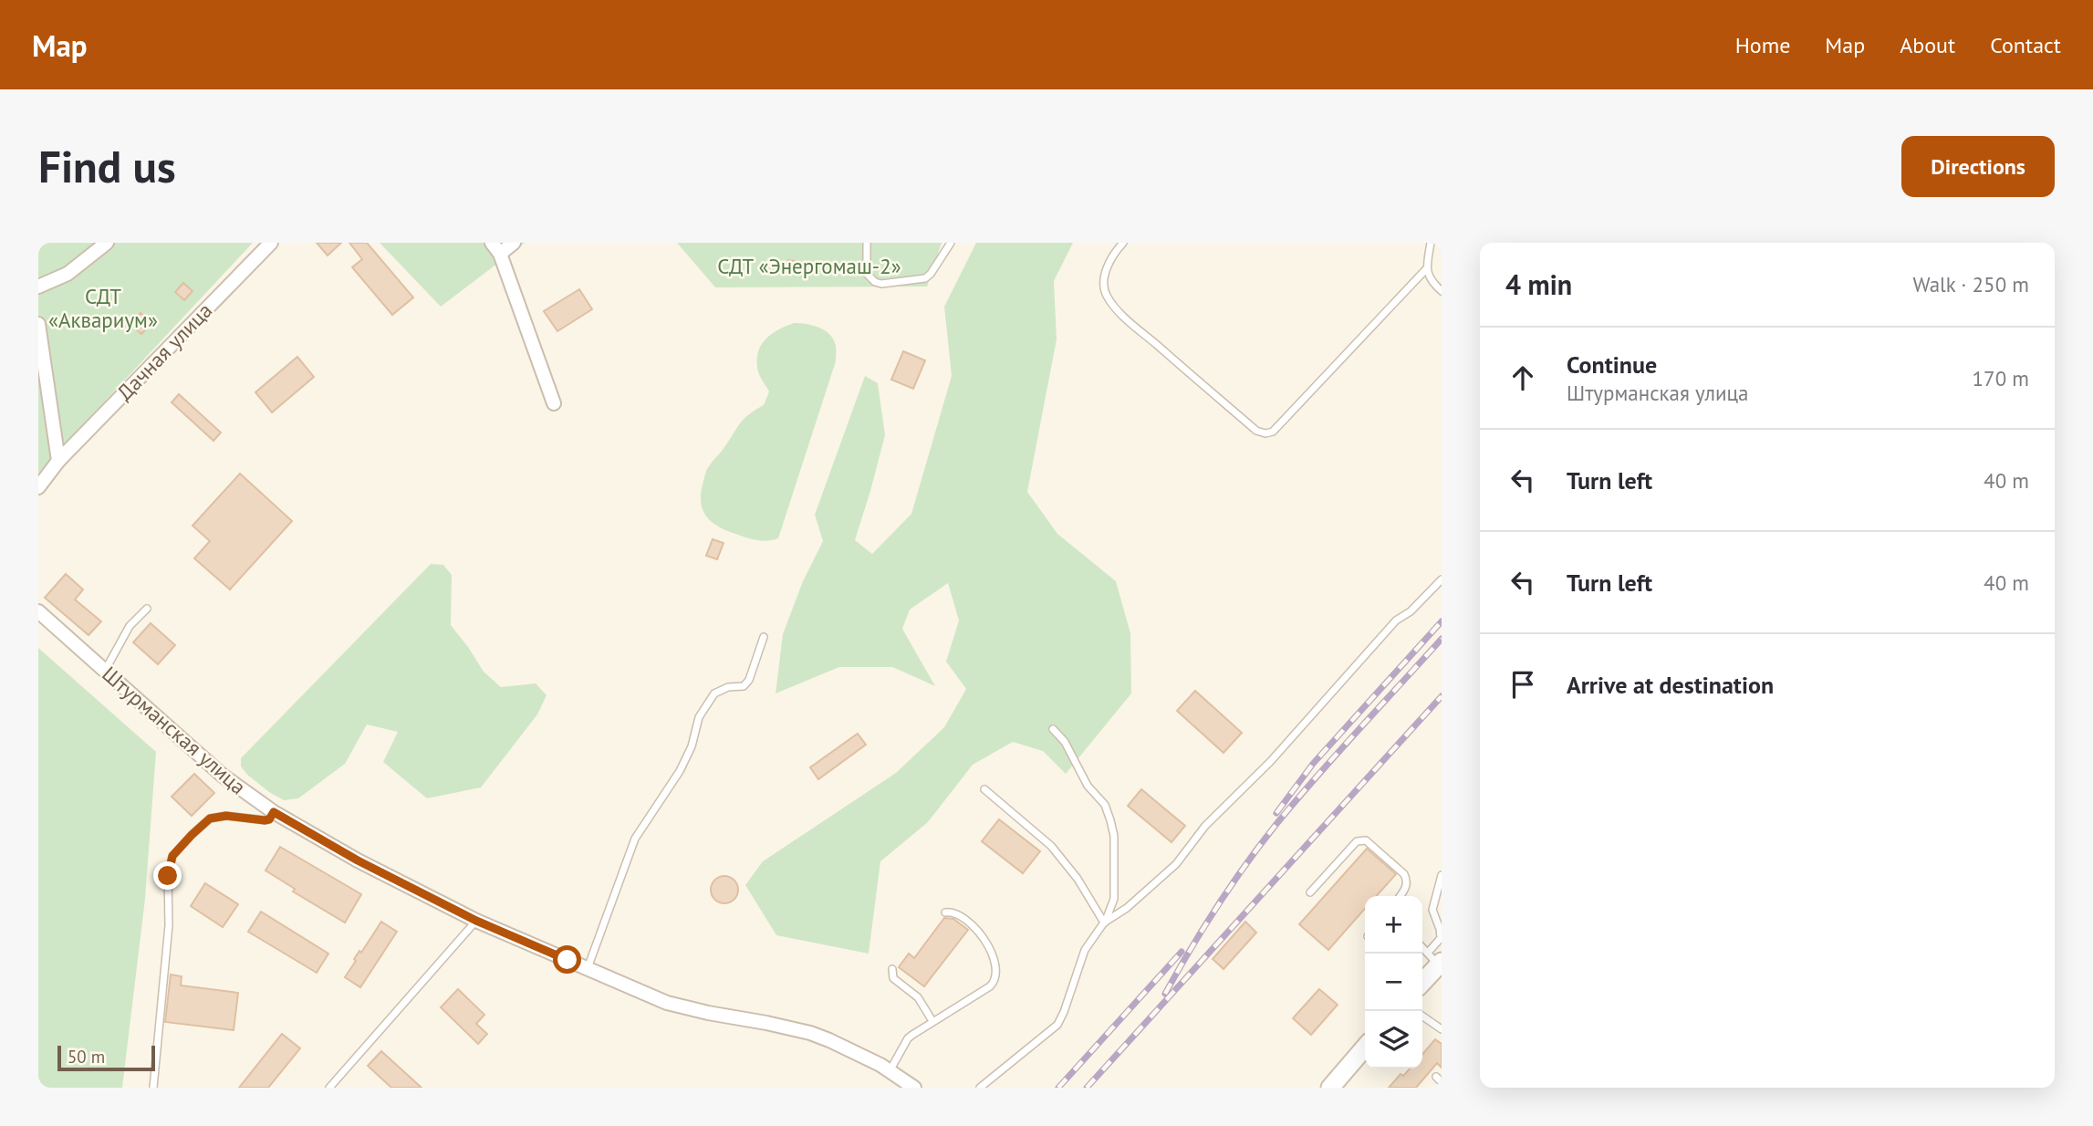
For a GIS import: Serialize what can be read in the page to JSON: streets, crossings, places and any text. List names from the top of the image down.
{
  "streets": {
    "street": ["Дачная улица", "Штурманская улица"]
  },
  "parks": ["СДТ «Энергомаш-2»", "СДТ «Аквариум»"],
  "scale_bar": "50 m",
  "page": {
    "header": "Map",
    "nav": [
      "Home",
      "Map",
      "About",
      "Contact"
    ],
    "buttons": "Directions",
    "title": "Find us",
    "heading": ["4 min", "Walk · 250 m"],
    "list": [
      ["Continue", "Штурманская улица", "170 m"],
      ["Turn left", "40 m"],
      ["Turn left", "40 m"],
      "Arrive at destination"
    ],
    "map_buttons": ["+", "−"],
    "scale": "50 m"
  }
}
